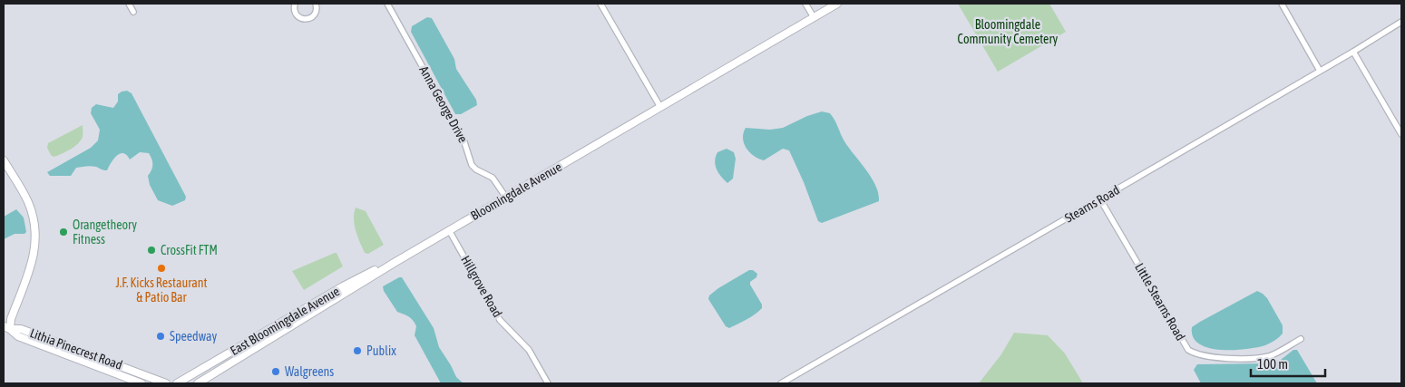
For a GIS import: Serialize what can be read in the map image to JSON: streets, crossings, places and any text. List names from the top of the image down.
{
  "streets": {
    "main road": ["Bloomingdale Avenue", "East Bloomingdale Avenue", "Lithia Pinecrest Road"],
    "street": [
      "Anna George Drive",
      "Stearns Road",
      "Hillgrove Road",
      "Little Stearns Road"
    ]
  },
  "crossings": [
    ["Anna George Drive", "Bloomingdale Avenue"],
    ["Bloomingdale Avenue", "Hillgrove Road"],
    ["Bloomingdale Avenue", "East Bloomingdale Avenue"],
    ["Stearns Road", "Little Stearns Road"]
  ],
  "parks": ["Bloomingdale Community Cemetery"],
  "places": [
    "Orangetheory Fitness",
    "CrossFit FTM",
    "J.F. Kicks Restaurant & Patio Bar",
    "Speedway",
    "Publix",
    "Walgreens"
  ],
  "scale_bar": "100 m"
}
